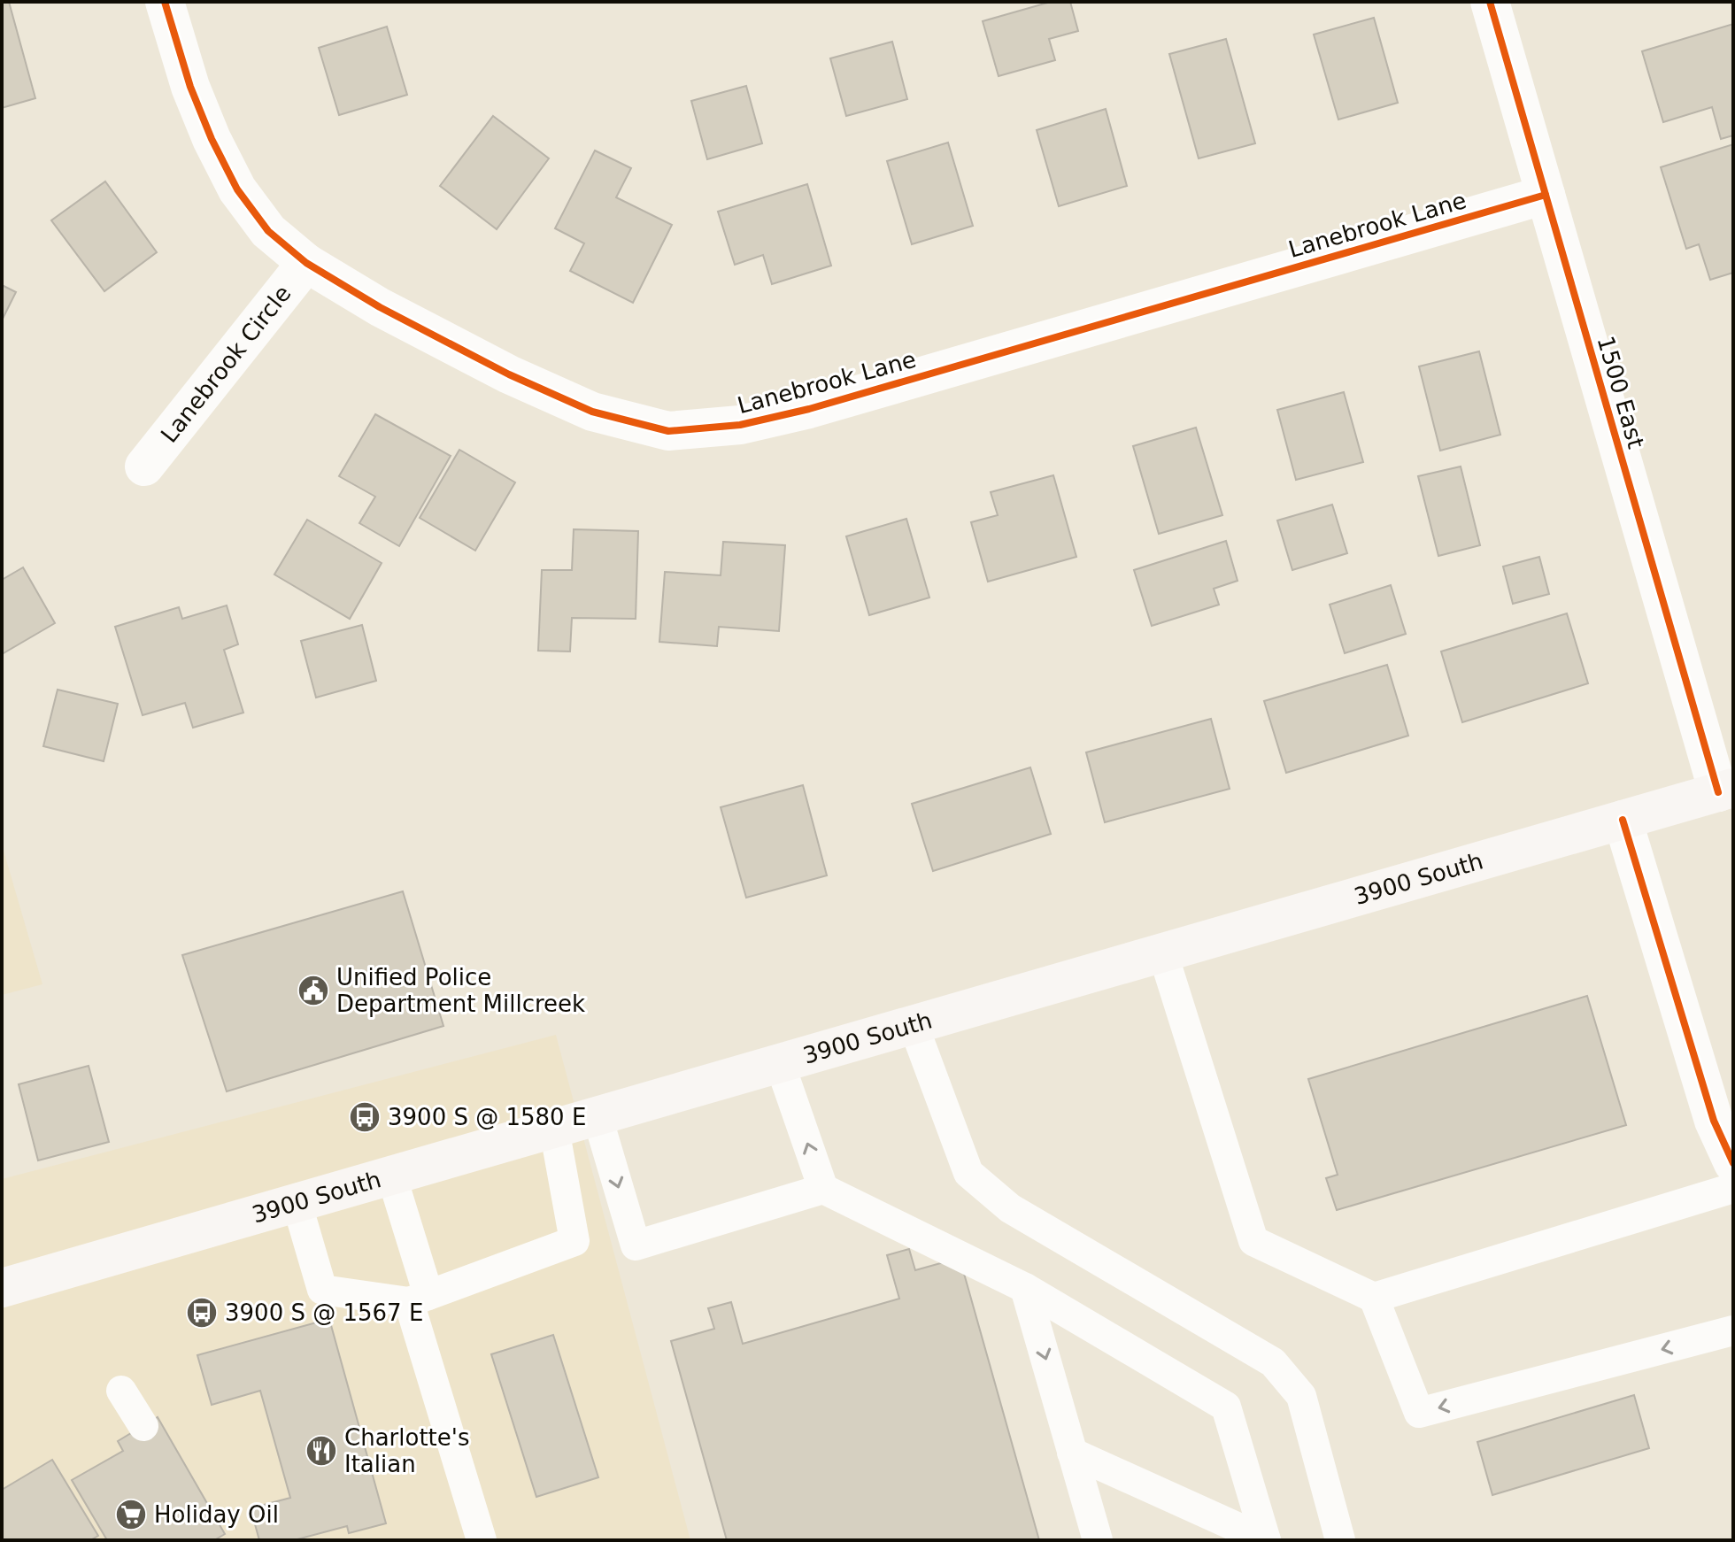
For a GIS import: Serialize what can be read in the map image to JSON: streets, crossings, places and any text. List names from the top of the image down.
{
  "streets": {
    "main road": ["3900 South"],
    "street": ["Lanebrook Lane", "Lanebrook Circle", "1500 East"]
  },
  "crossings": [
    ["Lanebrook Lane", "Lanebrook Circle"],
    ["Lanebrook Lane", "1500 East"],
    ["1500 East", "3900 South"]
  ],
  "places": {
    "public building": ["Unified Police Department Millcreek"],
    "bus stop": ["3900 S @ 1580 E", "3900 S @ 1567 E"],
    "restaurant": ["Charlotte's Italian"],
    "supermarket": ["Holiday Oil"]
  }
}
